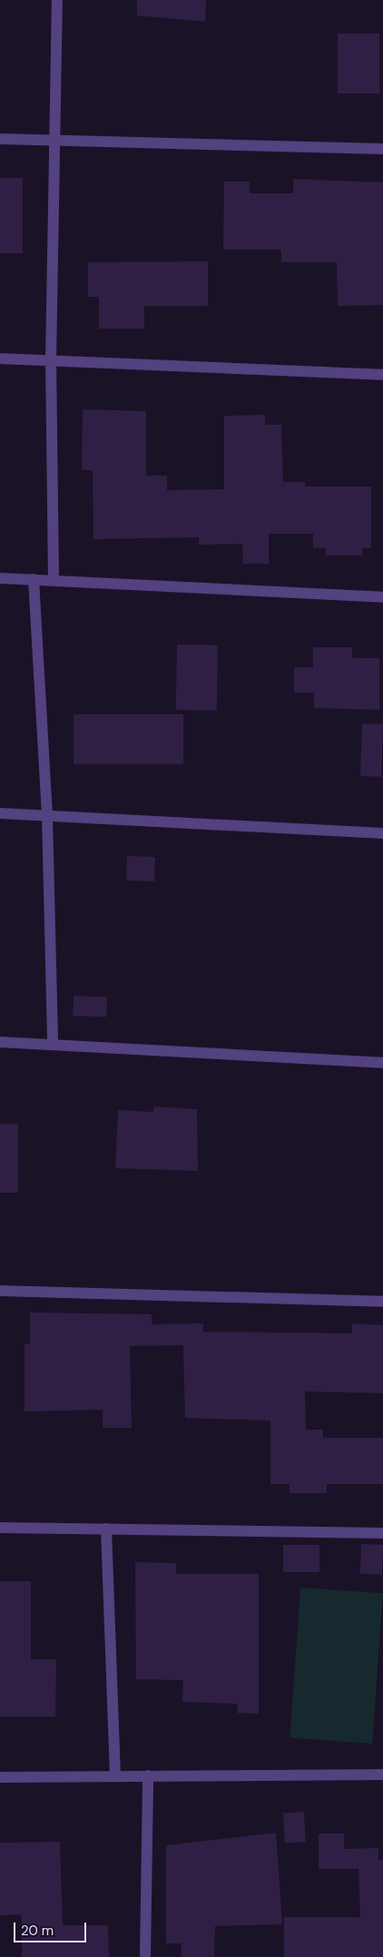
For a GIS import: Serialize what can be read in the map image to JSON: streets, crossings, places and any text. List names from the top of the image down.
{
  "scale_bar": "20 m"
}
